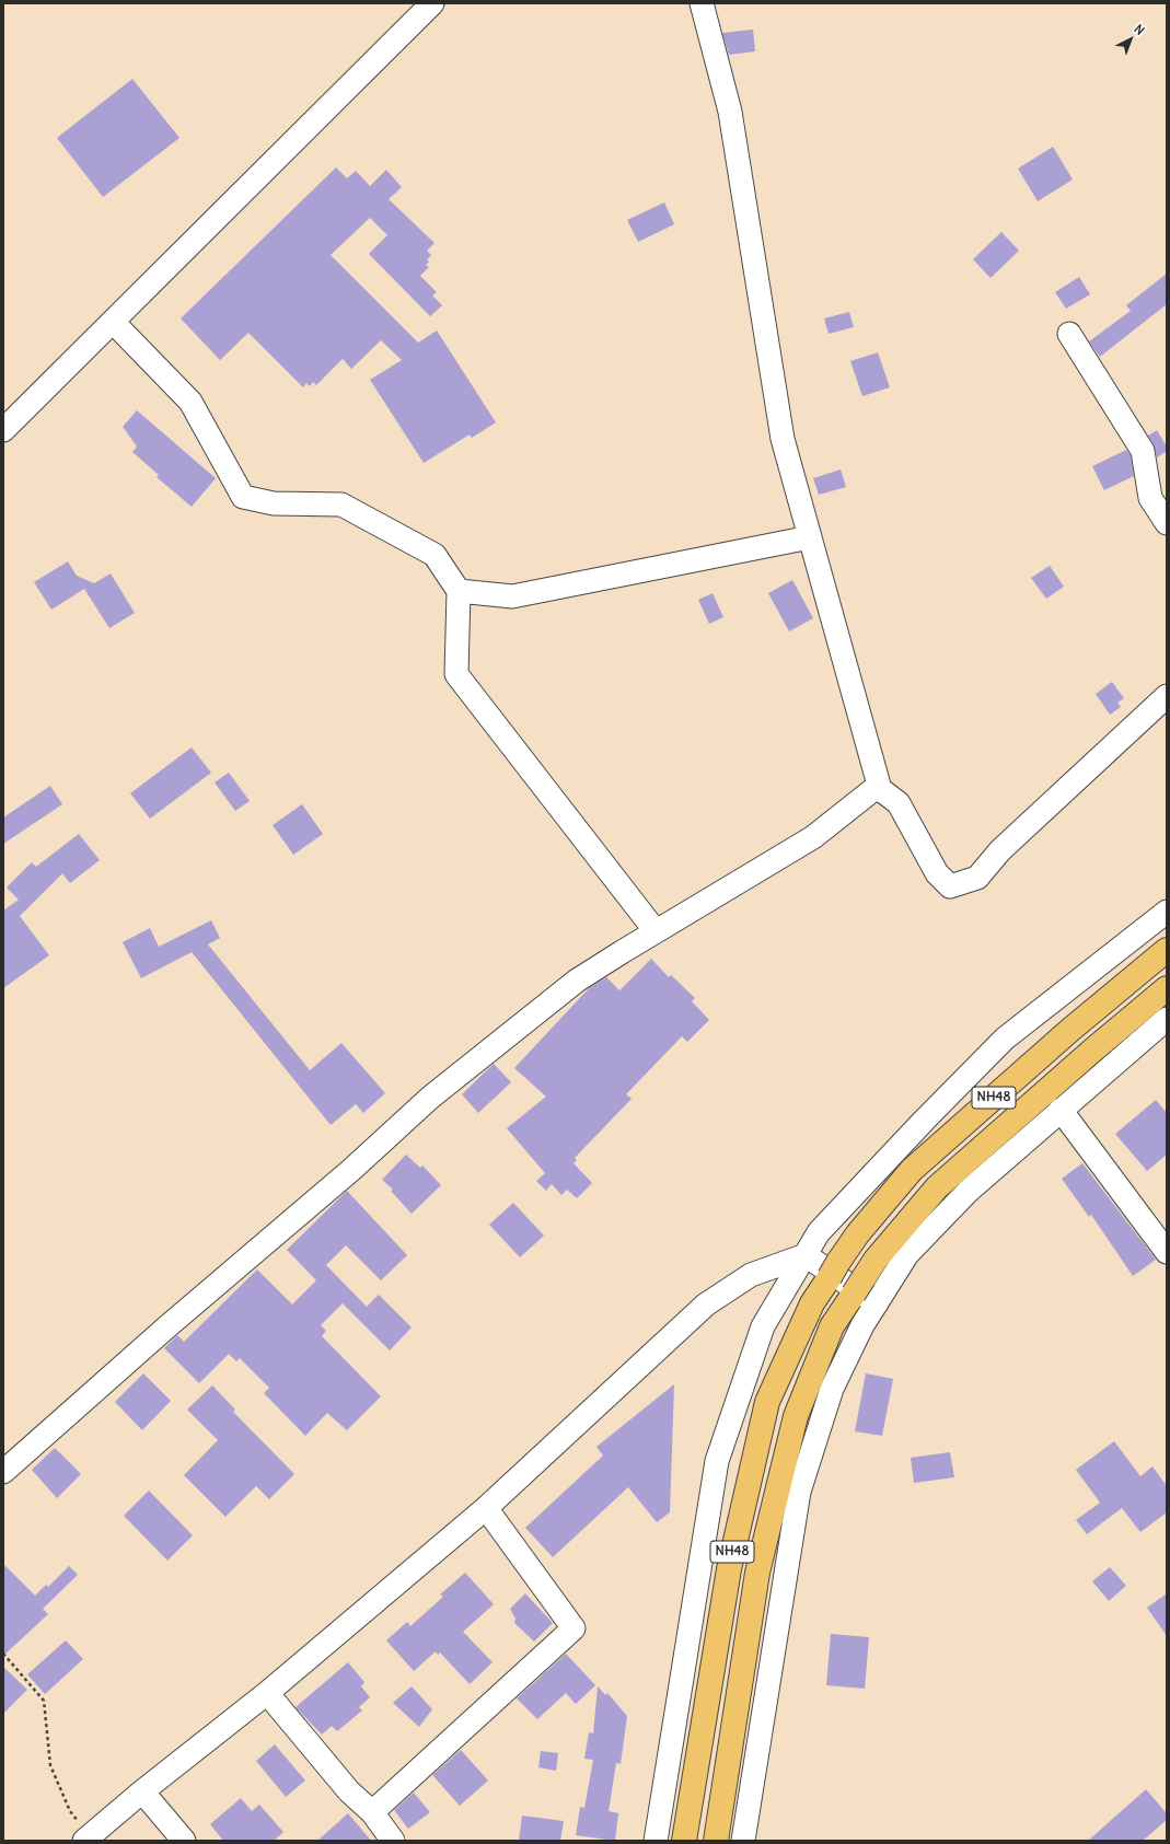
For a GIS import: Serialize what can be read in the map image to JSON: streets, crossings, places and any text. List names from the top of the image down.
{
  "streets": {
    "highway": ["NH48"]
  },
  "north": "top right"
}
